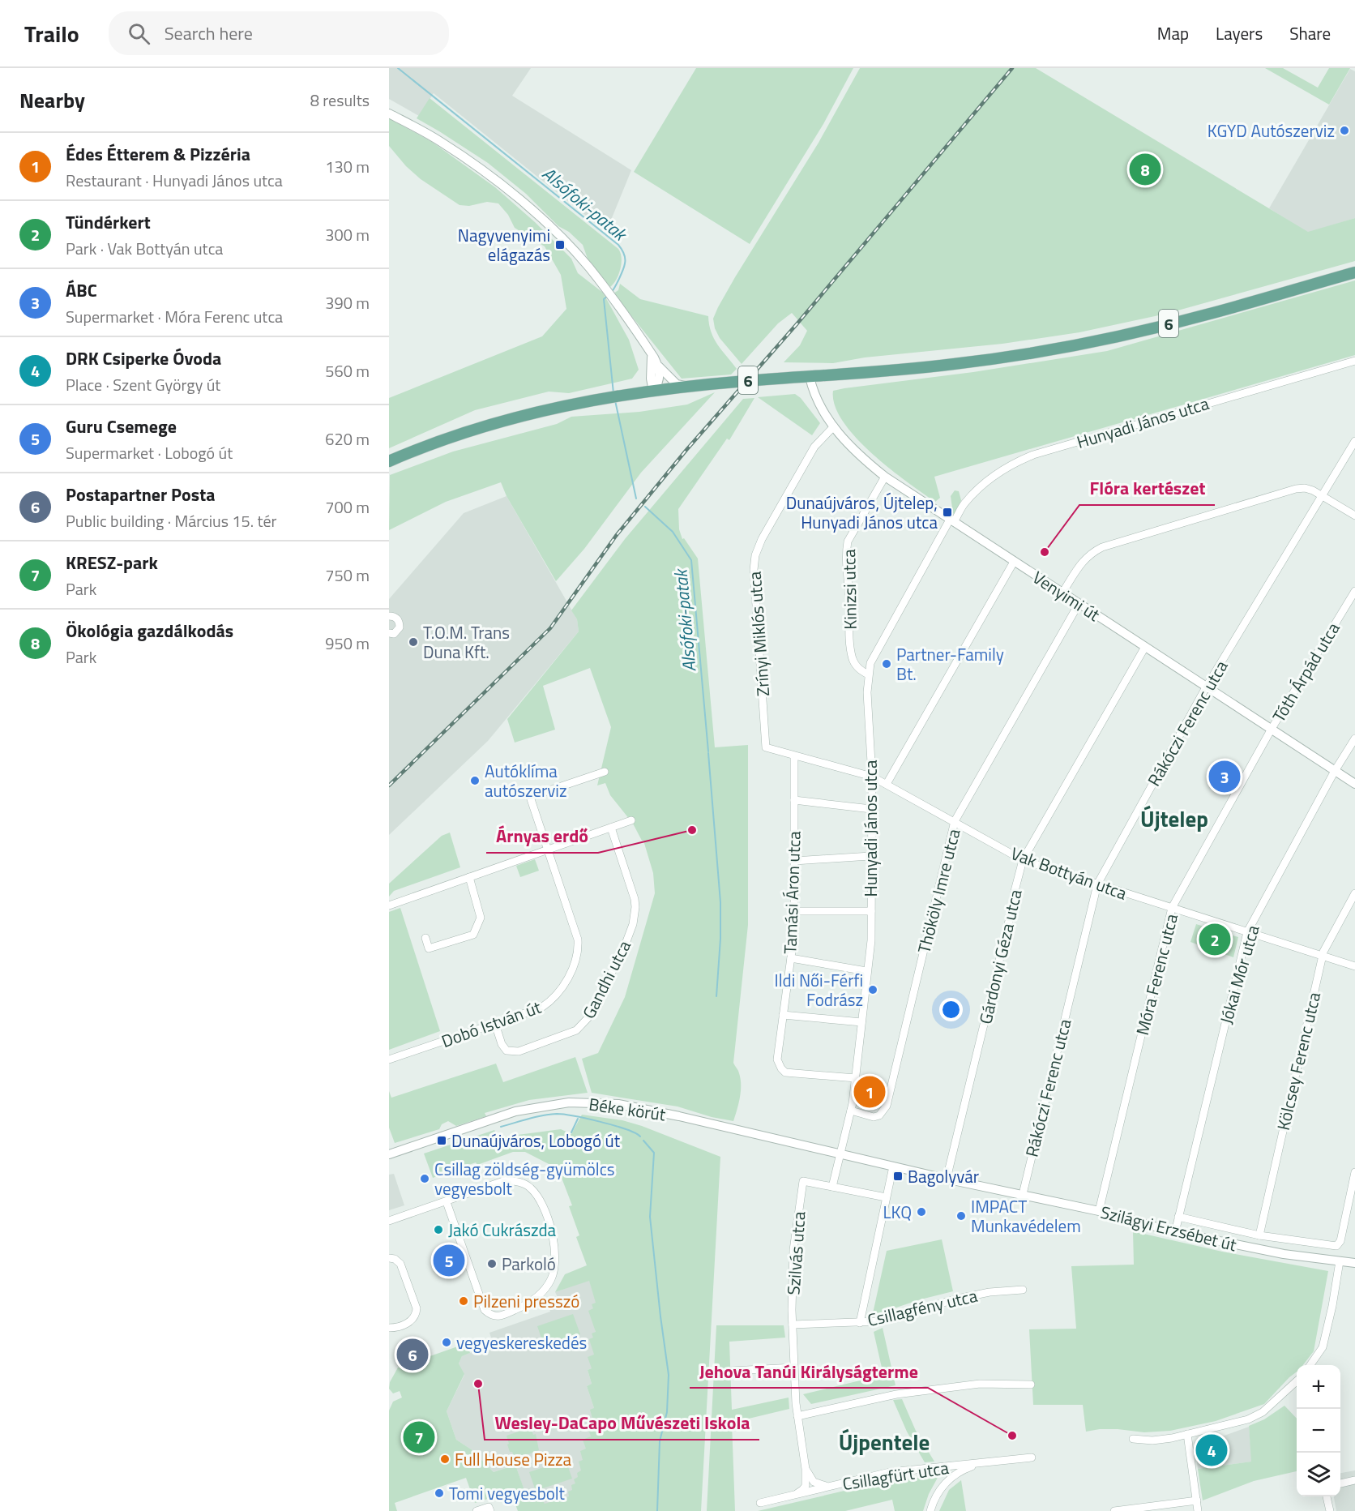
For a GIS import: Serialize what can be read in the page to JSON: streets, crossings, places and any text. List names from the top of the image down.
{
  "streets": {
    "main road": ["6"],
    "street": [
      "Hunyadi János utca",
      "Kinizsi utca",
      "Venyimi út",
      "Zrínyi Miklós utca",
      "Tóth Árpád utca",
      "Rákóczi Ferenc utca",
      "Vak Bottyán utca",
      "Thököly Imre utca",
      "Tamási Áron utca",
      "Gárdonyi Géza utca",
      "Móra Ferenc utca",
      "Jókai Mór utca",
      "Gandhi utca",
      "Dobó István út",
      "Kölcsey Ferenc utca",
      "Béke körút",
      "Szilágyi Erzsébet út",
      "Szilvás utca",
      "Csillagfény utca",
      "Csillagfürt utca"
    ]
  },
  "crossings": [
    ["6", "Venyimi út"],
    ["Hunyadi János utca", "Kinizsi utca"],
    ["Hunyadi János utca", "Venyimi út"],
    ["Hunyadi János utca", "Vak Bottyán utca"],
    ["Hunyadi János utca", "Thököly Imre utca"],
    ["Hunyadi János utca", "Tamási Áron utca"],
    ["Hunyadi János utca", "Béke körút"],
    ["Hunyadi János utca", "Szilágyi Erzsébet út"],
    ["Hunyadi János utca", "Szilvás utca"],
    ["Kinizsi utca", "Venyimi út"],
    ["Venyimi út", "Zrínyi Miklós utca"],
    ["Venyimi út", "Tóth Árpád utca"],
    ["Venyimi út", "Rákóczi Ferenc utca"],
    ["Venyimi út", "Thököly Imre utca"],
    ["Venyimi út", "Gárdonyi Géza utca"],
    ["Venyimi út", "Móra Ferenc utca"],
    ["Venyimi út", "Jókai Mór utca"],
    ["Zrínyi Miklós utca", "Vak Bottyán utca"],
    ["Tóth Árpád utca", "Móra Ferenc utca"],
    ["Rákóczi Ferenc utca", "Vak Bottyán utca"],
    ["Rákóczi Ferenc utca", "Szilágyi Erzsébet út"],
    ["Vak Bottyán utca", "Thököly Imre utca"],
    ["Vak Bottyán utca", "Tamási Áron utca"],
    ["Vak Bottyán utca", "Gárdonyi Géza utca"],
    ["Vak Bottyán utca", "Móra Ferenc utca"],
    ["Vak Bottyán utca", "Jókai Mór utca"],
    ["Vak Bottyán utca", "Kölcsey Ferenc utca"],
    ["Gárdonyi Géza utca", "Szilágyi Erzsébet út"],
    ["Móra Ferenc utca", "Szilágyi Erzsébet út"],
    ["Jókai Mór utca", "Szilágyi Erzsébet út"],
    ["Gandhi utca", "Dobó István út"],
    ["Kölcsey Ferenc utca", "Szilágyi Erzsébet út"],
    ["Béke körút", "Szilágyi Erzsébet út"],
    ["Szilvás utca", "Csillagfény utca"]
  ],
  "districts": ["Újtelep", "Újpentele"],
  "water": ["Alsófoki-patak"],
  "places": {
    "other": [
      "KGYD Autószerviz",
      "Flóra kertészet",
      "T.O.M. Trans Duna Kft.",
      "Partner-Family Bt.",
      "Autóklíma autószerviz",
      "Árnyas erdő",
      "Ildi Női-Férfi Fodrász",
      "Csillag zöldség-gyümölcs vegyesbolt",
      "LKQ",
      "IMPACT Munkavédelem",
      "Jakó Cukrászda",
      "Parkoló",
      "Pilzeni presszó",
      "vegyeskereskedés",
      "Wesley-DaCapo Művészeti Iskola",
      "Jehova Tanúi Királyságterme",
      "Full House Pizza",
      "Tomi vegyesbolt"
    ],
    "transit": [
      "Nagyvenyimi elágazás",
      "Dunaújváros, Újtelep, Hunyadi János utca",
      "Dunaújváros, Lobogó út",
      "Bagolyvár"
    ]
  },
  "page": {
    "header": "Trailo",
    "search": "Search here",
    "nav": ["Map", "Layers", "Share"],
    "heading": ["Nearby", "8 results"],
    "list": [
      {
        "mark": "1",
        "name": "Édes Étterem & Pizzéria",
        "note": "Restaurant · Hunyadi János utca",
        "value": "130 m"
      },
      {
        "mark": "2",
        "name": "Tündérkert",
        "note": "Park · Vak Bottyán utca",
        "value": "300 m"
      },
      {
        "mark": "3",
        "name": "ÁBC",
        "note": "Supermarket · Móra Ferenc utca",
        "value": "390 m"
      },
      {
        "mark": "4",
        "name": "DRK Csiperke Óvoda",
        "note": "Place · Szent György út",
        "value": "560 m"
      },
      {
        "mark": "5",
        "name": "Guru Csemege",
        "note": "Supermarket · Lobogó út",
        "value": "620 m"
      },
      {
        "mark": "6",
        "name": "Postapartner Posta",
        "note": "Public building · Március 15. tér",
        "value": "700 m"
      },
      {
        "mark": "7",
        "name": "KRESZ-park",
        "note": "Park",
        "value": "750 m"
      },
      {
        "mark": "8",
        "name": "Ökológia gazdálkodás",
        "note": "Park",
        "value": "950 m"
      }
    ],
    "pins": [
      "8",
      "3",
      "2",
      "1",
      "5",
      "6",
      "7",
      "4"
    ],
    "map_buttons": ["+", "−"]
  }
}
